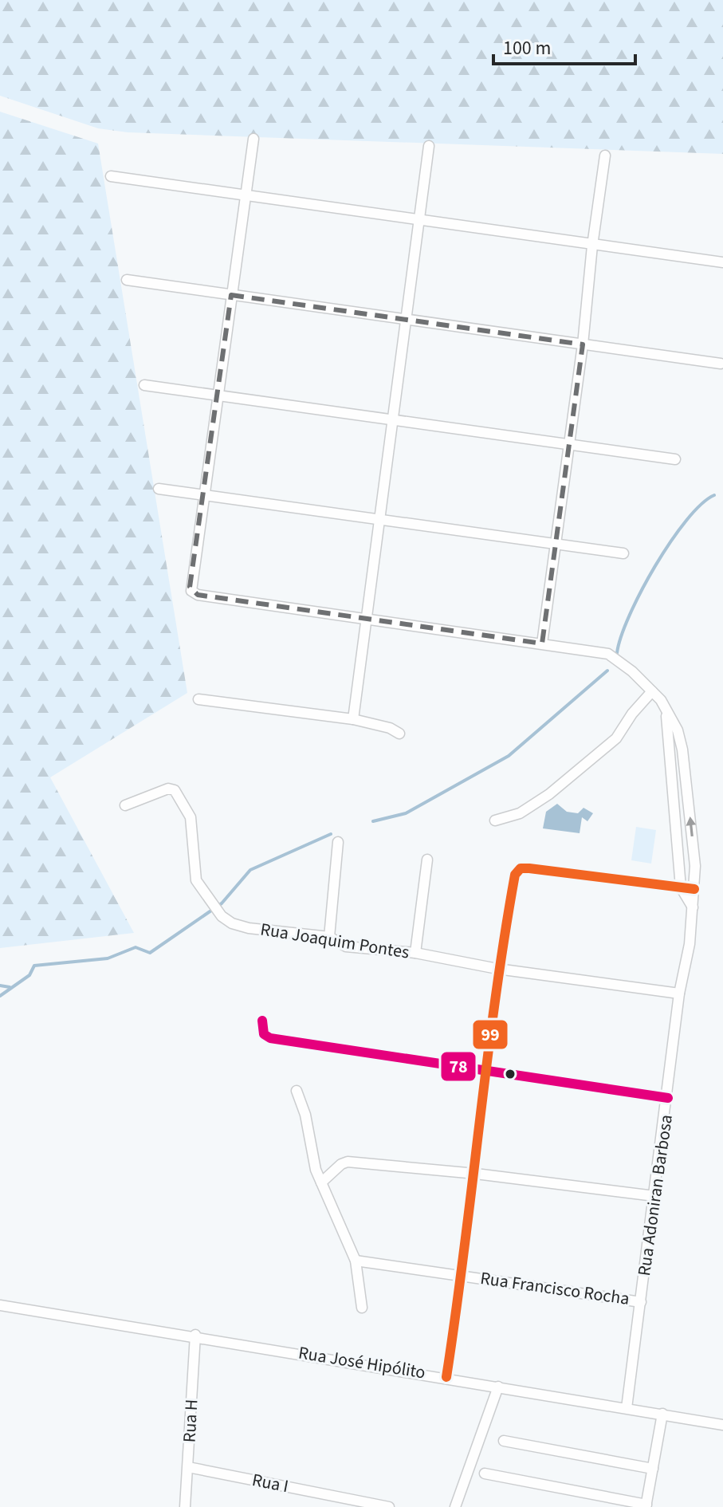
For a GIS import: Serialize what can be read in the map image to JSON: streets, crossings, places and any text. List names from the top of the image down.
{
  "streets": {
    "street": [
      "Rua Joaquim Pontes",
      "Rua Adoniran Barbosa",
      "Rua Francisco Rocha",
      "Rua José Hipólito",
      "Rua H",
      "Rua I"
    ]
  },
  "crossings": [
    ["Rua Joaquim Pontes", "Rua Adoniran Barbosa"],
    ["Rua Adoniran Barbosa", "Rua Francisco Rocha"],
    ["Rua Adoniran Barbosa", "Rua José Hipólito"],
    ["Rua José Hipólito", "Rua H"],
    ["Rua H", "Rua I"]
  ],
  "lines": ["transit line 99", "transit line 78"],
  "scale_bar": "100 m"
}
